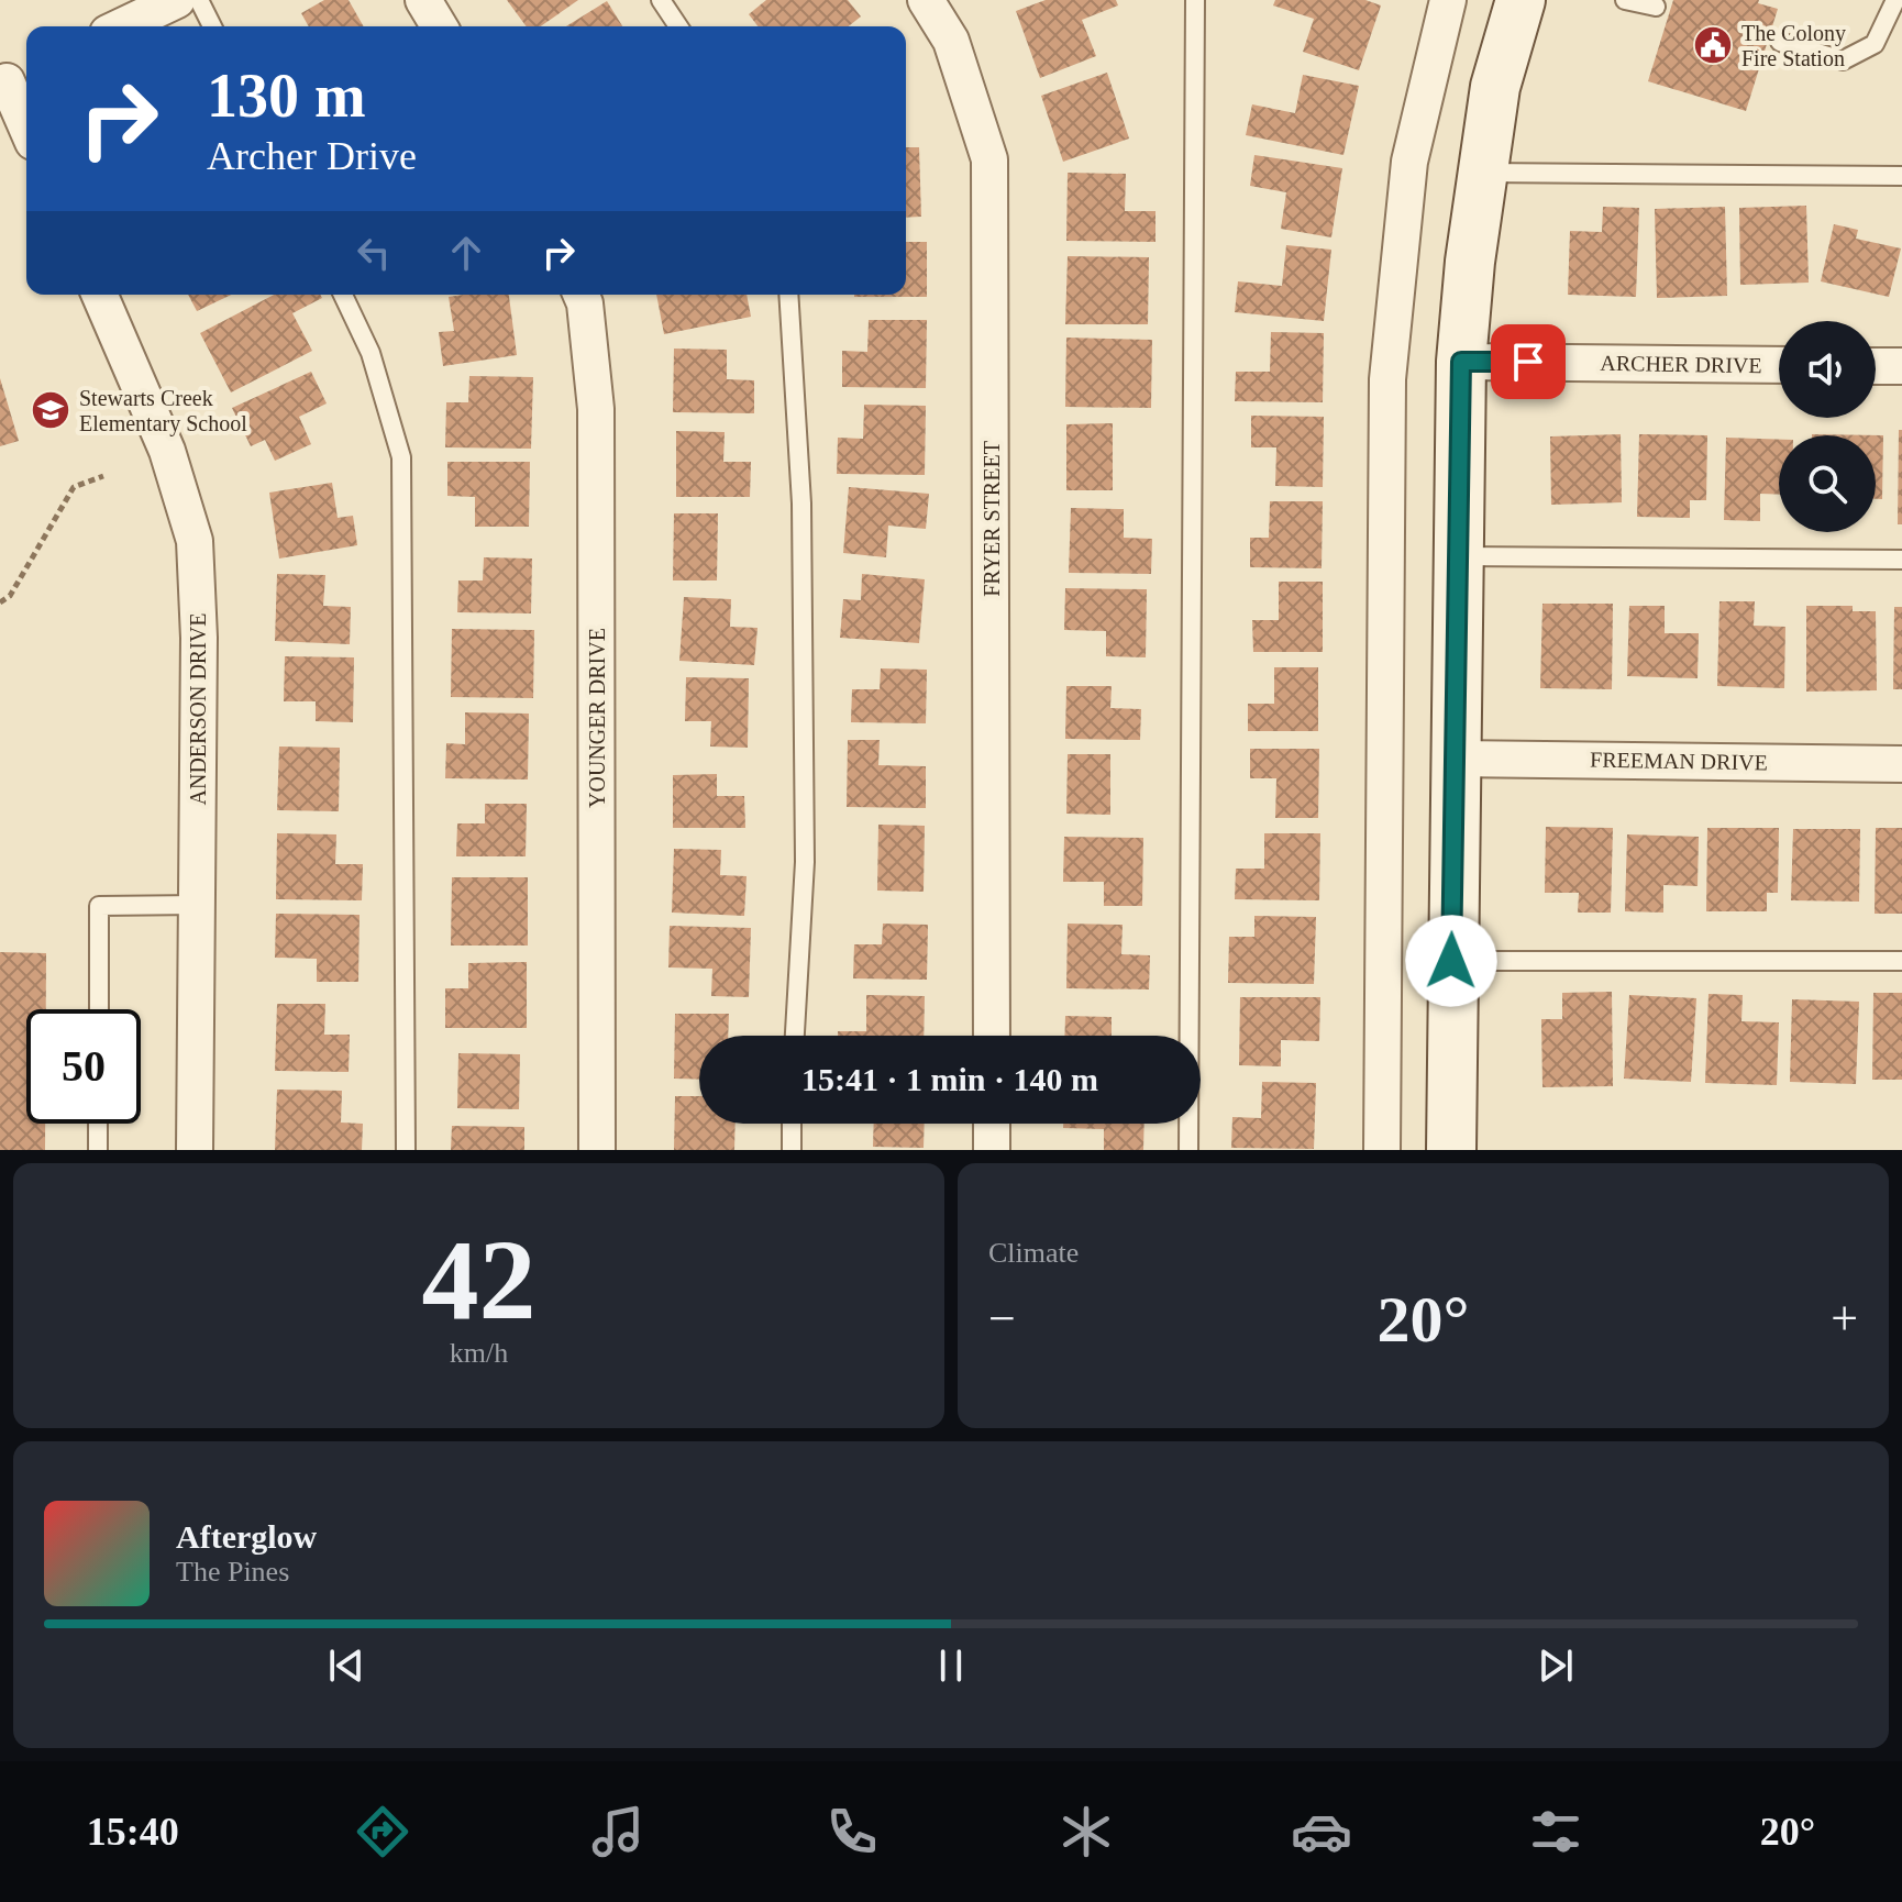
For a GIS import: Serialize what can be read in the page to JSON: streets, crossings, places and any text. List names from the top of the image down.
{
  "streets": {
    "street": [
      "ARCHER DRIVE",
      "FRYER STREET",
      "ANDERSON DRIVE",
      "YOUNGER DRIVE",
      "FREEMAN DRIVE"
    ]
  },
  "places": {
    "public building": ["The Colony Fire Station"],
    "school or university": ["Stewarts Creek Elementary School"]
  },
  "page": {
    "turn": ["130 m", "Archer Drive"],
    "limit": "50",
    "trip": "15:41 · 1 min · 140 m",
    "tile": [
      ["42", "km/h"],
      "Climate"
    ],
    "heat": ["−", "20°", "+"],
    "song": ["Afterglow", "The Pines"],
    "tabs": ["15:40", "20°"]
  }
}
